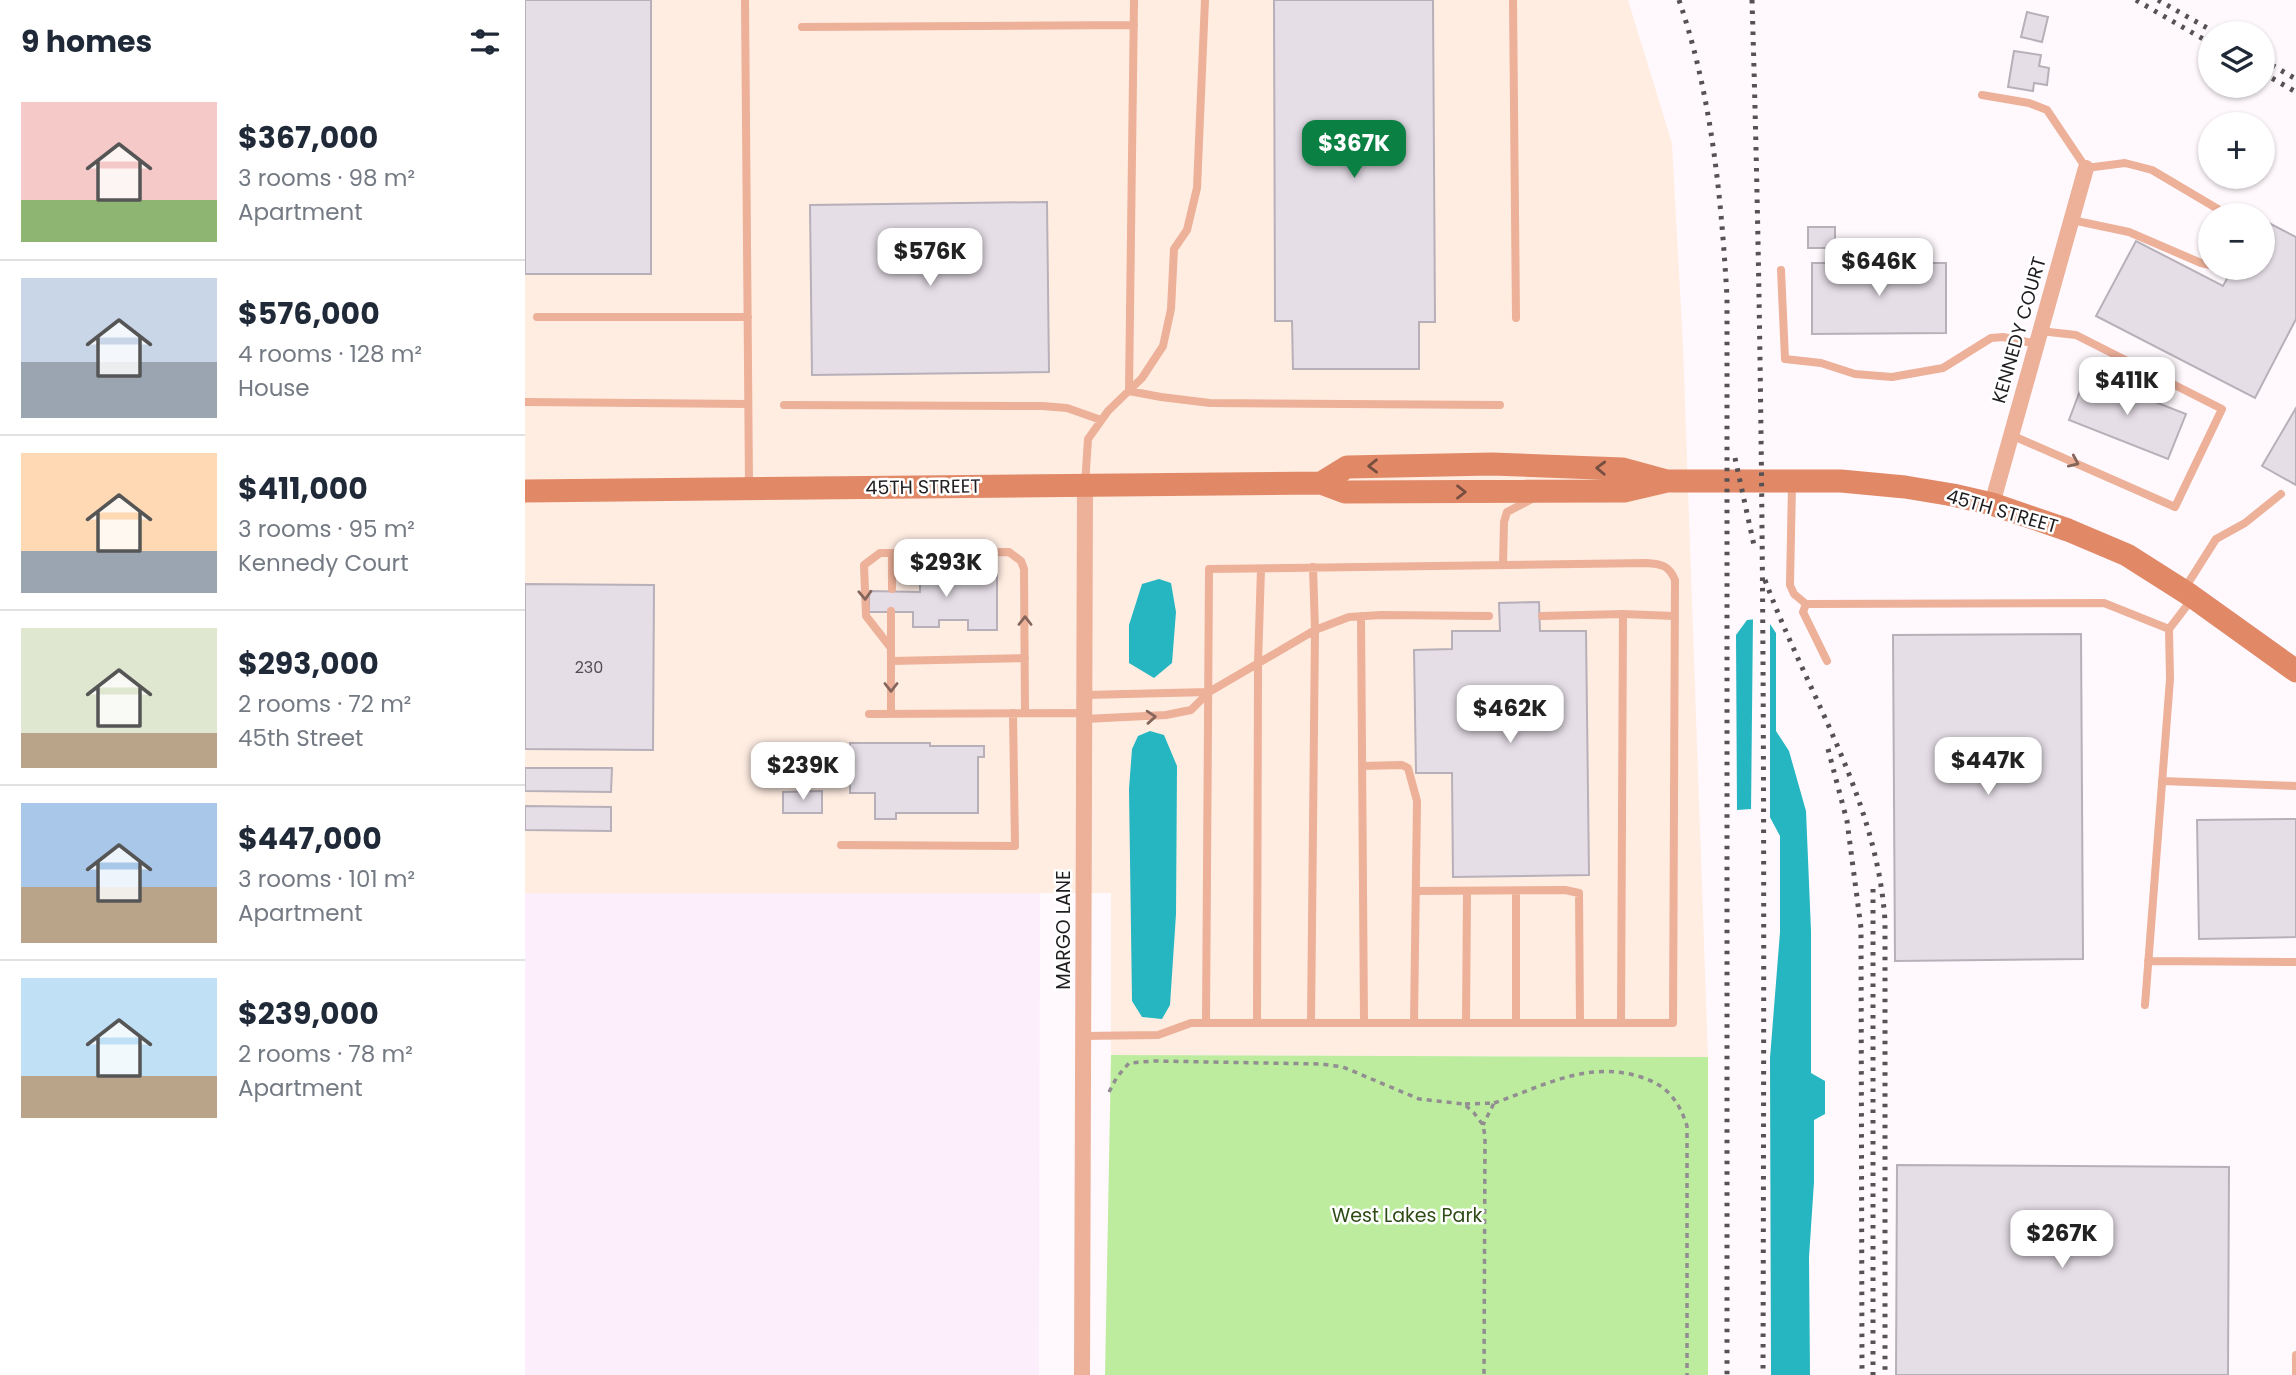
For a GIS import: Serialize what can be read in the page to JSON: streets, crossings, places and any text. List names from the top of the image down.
{
  "streets": {
    "main road": ["45TH STREET"],
    "street": ["KENNEDY COURT", "MARGO LANE"]
  },
  "crossings": [
    ["KENNEDY COURT", "45TH STREET"],
    ["45TH STREET", "MARGO LANE"]
  ],
  "parks": ["West Lakes Park"],
  "house_numbers": ["230"],
  "page": {
    "heading": "9 homes",
    "map_buttons": ["+", "−"],
    "list": [
      {
        "name": "$367,000",
        "note": "3 rooms · 98 m² · Apartment"
      },
      {
        "name": "$576,000",
        "note": "4 rooms · 128 m² · House"
      },
      {
        "name": "$411,000",
        "note": "3 rooms · 95 m² · Kennedy Court"
      },
      {
        "name": "$293,000",
        "note": "2 rooms · 72 m² · 45th Street"
      },
      {
        "name": "$447,000",
        "note": "3 rooms · 101 m² · Apartment"
      },
      {
        "name": "$239,000",
        "note": "2 rooms · 78 m² · Apartment"
      }
    ],
    "price": [
      "$367K",
      "$576K",
      "$646K",
      "$411K",
      "$293K",
      "$462K",
      "$447K",
      "$239K",
      "$267K"
    ]
  }
}
